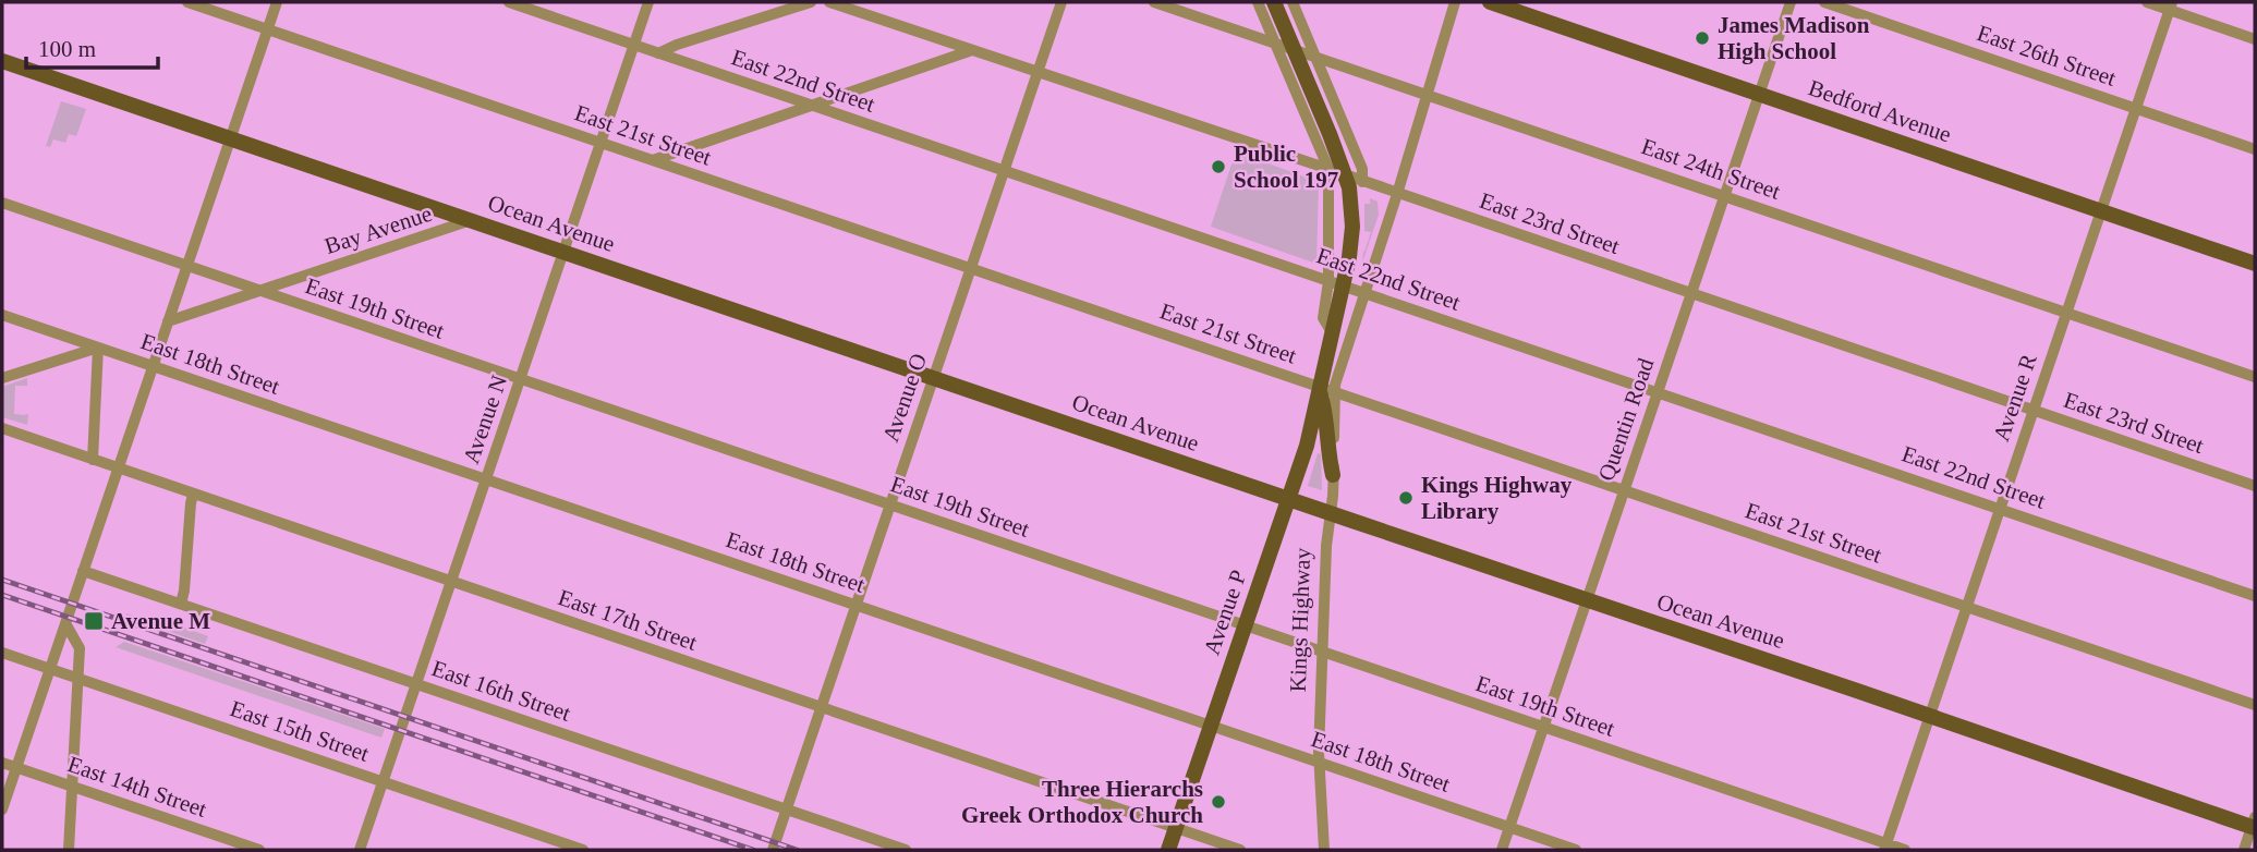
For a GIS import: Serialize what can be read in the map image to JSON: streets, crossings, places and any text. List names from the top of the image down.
{
  "streets": {
    "main road": ["Bedford Avenue", "Ocean Avenue", "Avenue P"],
    "street": [
      "East 26th Street",
      "East 22nd Street",
      "East 21st Street",
      "East 24th Street",
      "East 23rd Street",
      "Bay Avenue",
      "East 19th Street",
      "East 18th Street",
      "Avenue O",
      "Avenue R",
      "Avenue N",
      "Quentin Road",
      "East 17th Street",
      "Kings Highway",
      "East 16th Street",
      "East 15th Street",
      "East 14th Street"
    ]
  },
  "crossings": [
    ["East 26th Street", "Avenue R"],
    ["East 22nd Street", "Avenue O"],
    ["East 22nd Street", "Avenue R"],
    ["East 22nd Street", "Avenue N"],
    ["East 22nd Street", "Quentin Road"],
    ["Bedford Avenue", "Avenue R"],
    ["Bedford Avenue", "Quentin Road"],
    ["East 21st Street", "Avenue O"],
    ["East 21st Street", "Avenue R"],
    ["East 21st Street", "Avenue N"],
    ["East 21st Street", "Quentin Road"],
    ["East 21st Street", "Avenue P"],
    ["East 21st Street", "Kings Highway"],
    ["East 24th Street", "Avenue R"],
    ["East 24th Street", "Quentin Road"],
    ["Ocean Avenue", "Bay Avenue"],
    ["Ocean Avenue", "Avenue O"],
    ["Ocean Avenue", "Avenue R"],
    ["Ocean Avenue", "Avenue N"],
    ["Ocean Avenue", "Quentin Road"],
    ["Ocean Avenue", "Avenue P"],
    ["Ocean Avenue", "Kings Highway"],
    ["East 23rd Street", "Avenue O"],
    ["East 23rd Street", "Avenue R"],
    ["East 23rd Street", "Quentin Road"],
    ["Bay Avenue", "East 19th Street"],
    ["East 19th Street", "Avenue O"],
    ["East 19th Street", "Avenue R"],
    ["East 19th Street", "Avenue N"],
    ["East 19th Street", "Quentin Road"],
    ["East 19th Street", "Avenue P"],
    ["East 19th Street", "Kings Highway"],
    ["East 18th Street", "Avenue O"],
    ["East 18th Street", "Avenue N"],
    ["East 18th Street", "Quentin Road"],
    ["East 18th Street", "Avenue P"],
    ["East 18th Street", "Kings Highway"],
    ["Avenue O", "East 17th Street"],
    ["Avenue O", "East 16th Street"],
    ["Avenue N", "East 17th Street"],
    ["Avenue N", "East 16th Street"],
    ["Avenue N", "East 15th Street"],
    ["Avenue P", "East 17th Street"]
  ],
  "places": {
    "other": [
      "James Madison High School",
      "Public School 197",
      "Kings Highway Library",
      "Three Hierarchs Greek Orthodox Church"
    ],
    "transit": ["Avenue M"]
  },
  "scale_bar": "100 m"
}
